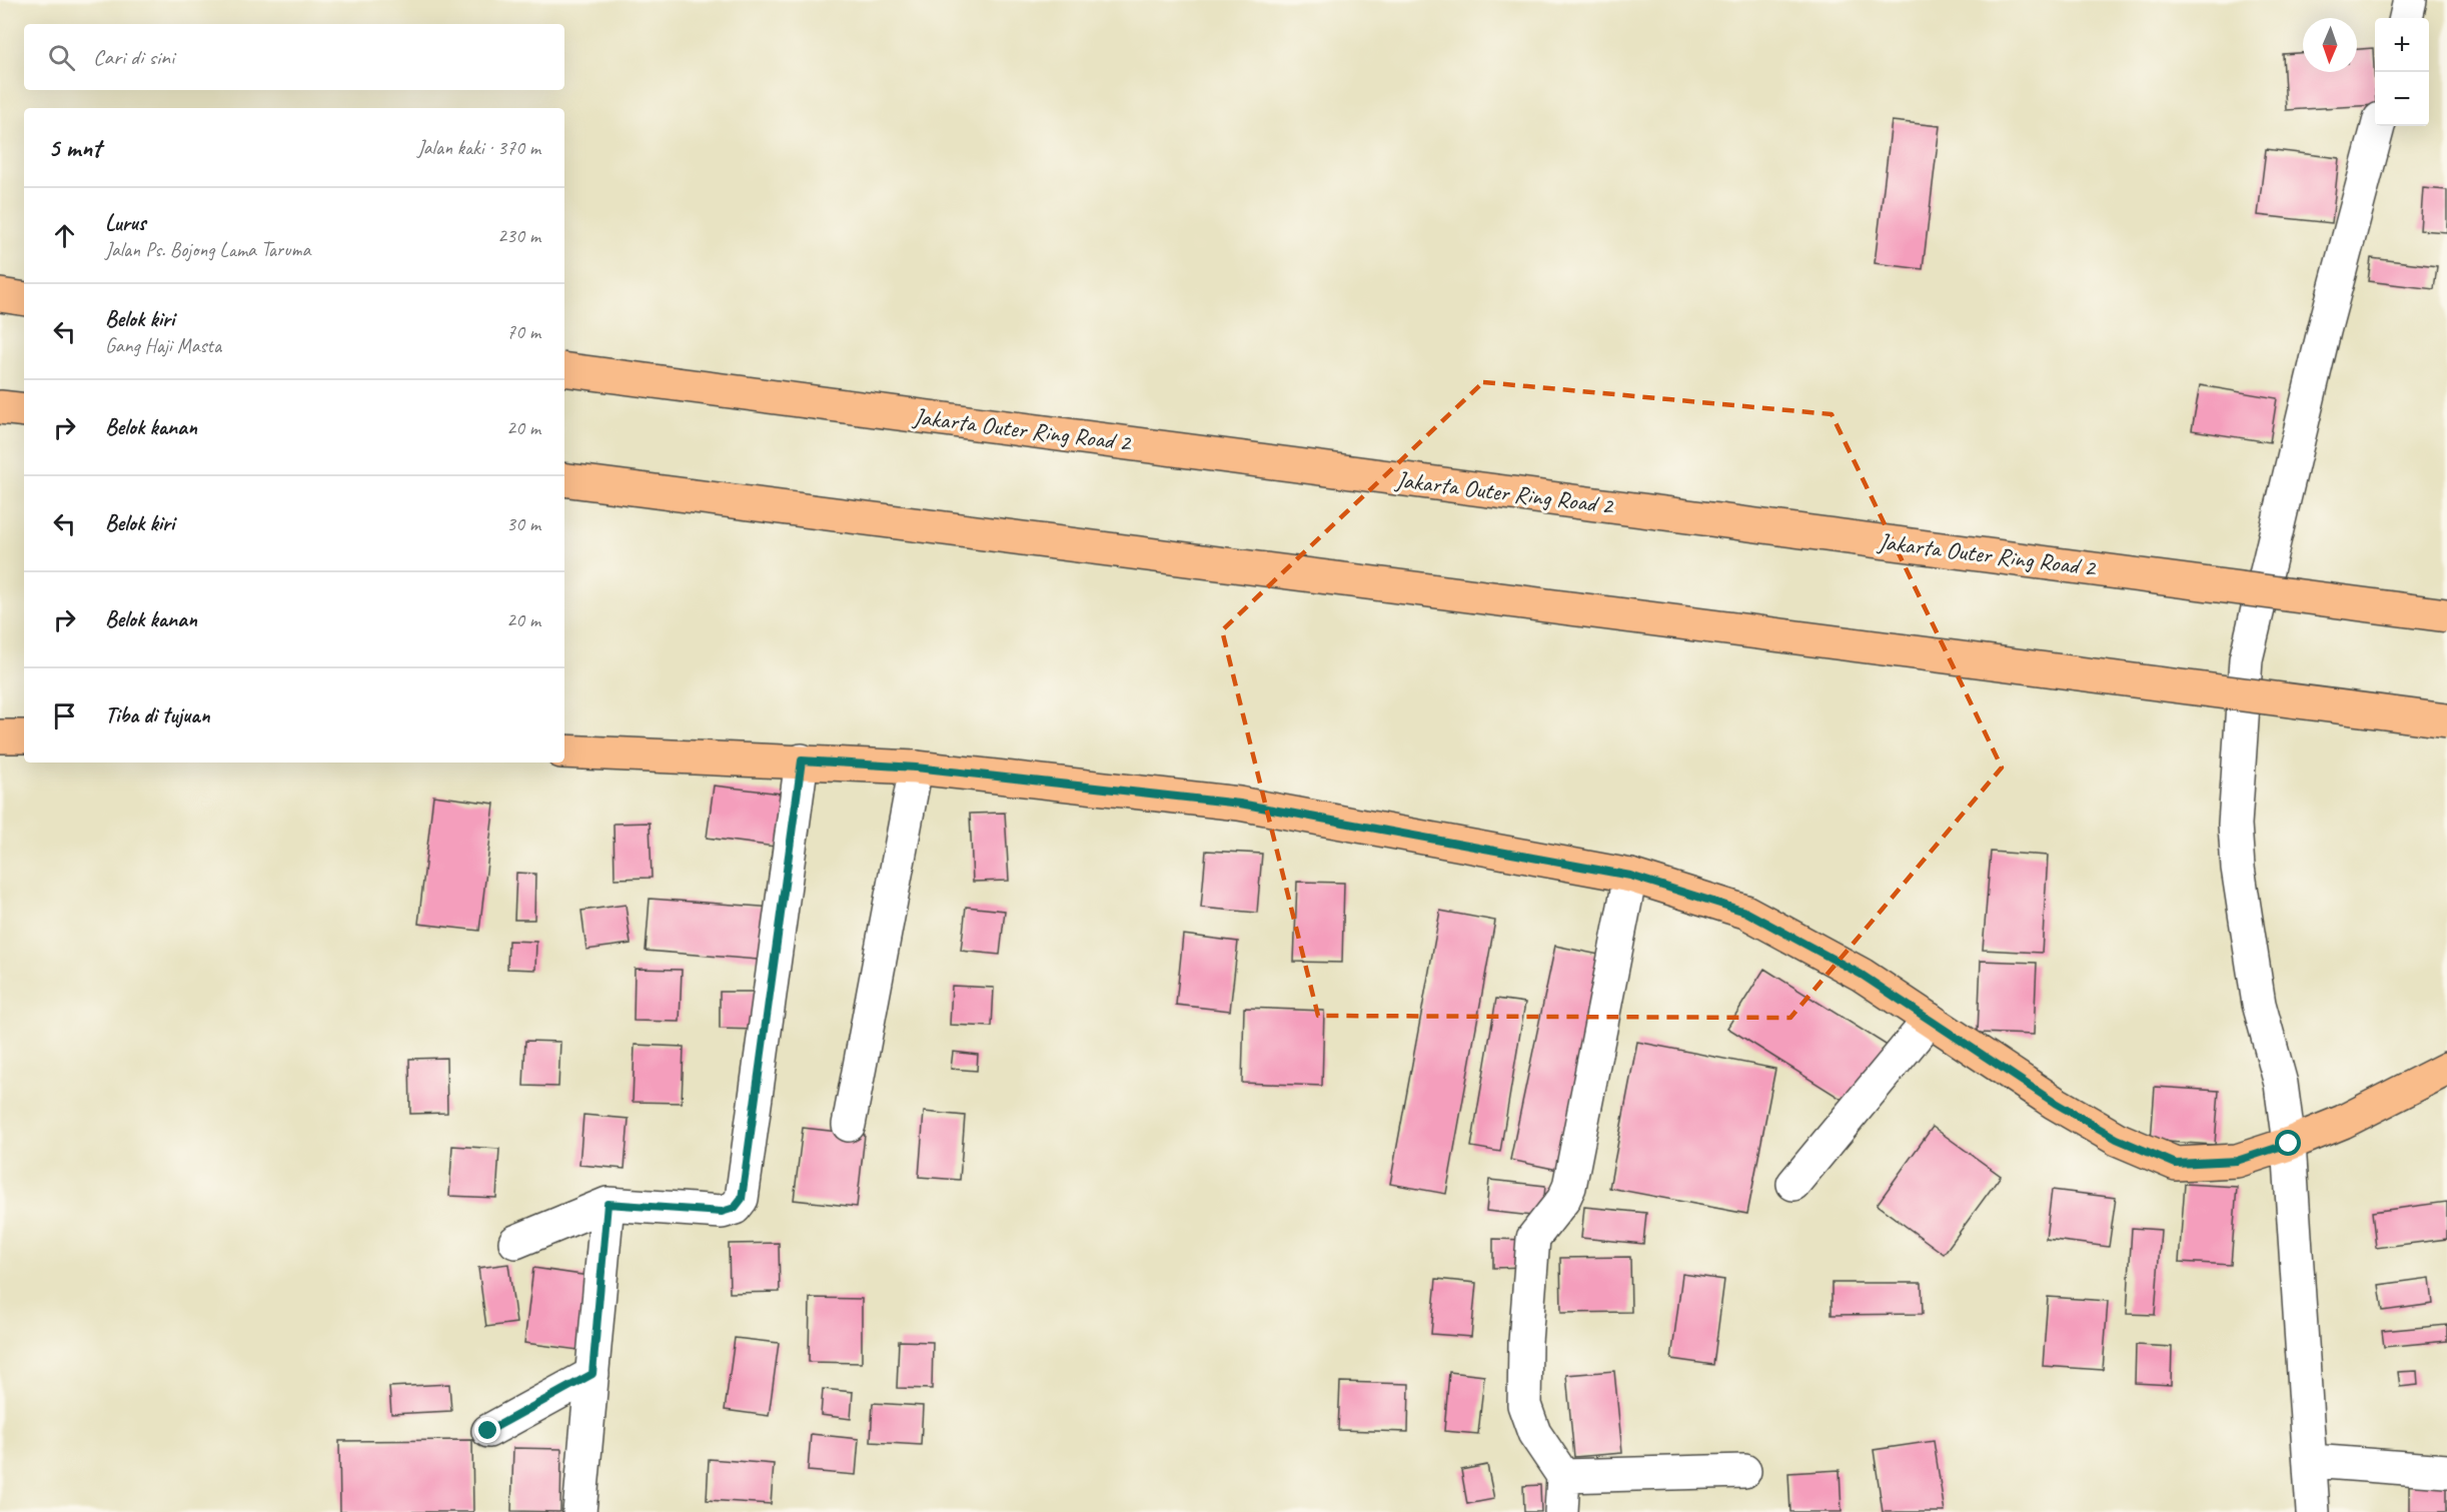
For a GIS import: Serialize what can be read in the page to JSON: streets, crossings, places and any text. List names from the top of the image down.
{
  "streets": {
    "main road": ["Jakarta Outer Ring Road 2"]
  },
  "north": "bottom",
  "page": {
    "map_buttons": ["+", "−"],
    "search": "Cari di sini",
    "heading": ["5 mnt", "Jalan kaki · 370 m"],
    "list": [
      ["Lurus", "Jalan Ps. Bojong Lama Taruma", "230 m"],
      ["Belok kiri", "Gang Haji Masta", "70 m"],
      ["Belok kanan", "20 m"],
      ["Belok kiri", "30 m"],
      ["Belok kanan", "20 m"],
      "Tiba di tujuan"
    ]
  }
}
